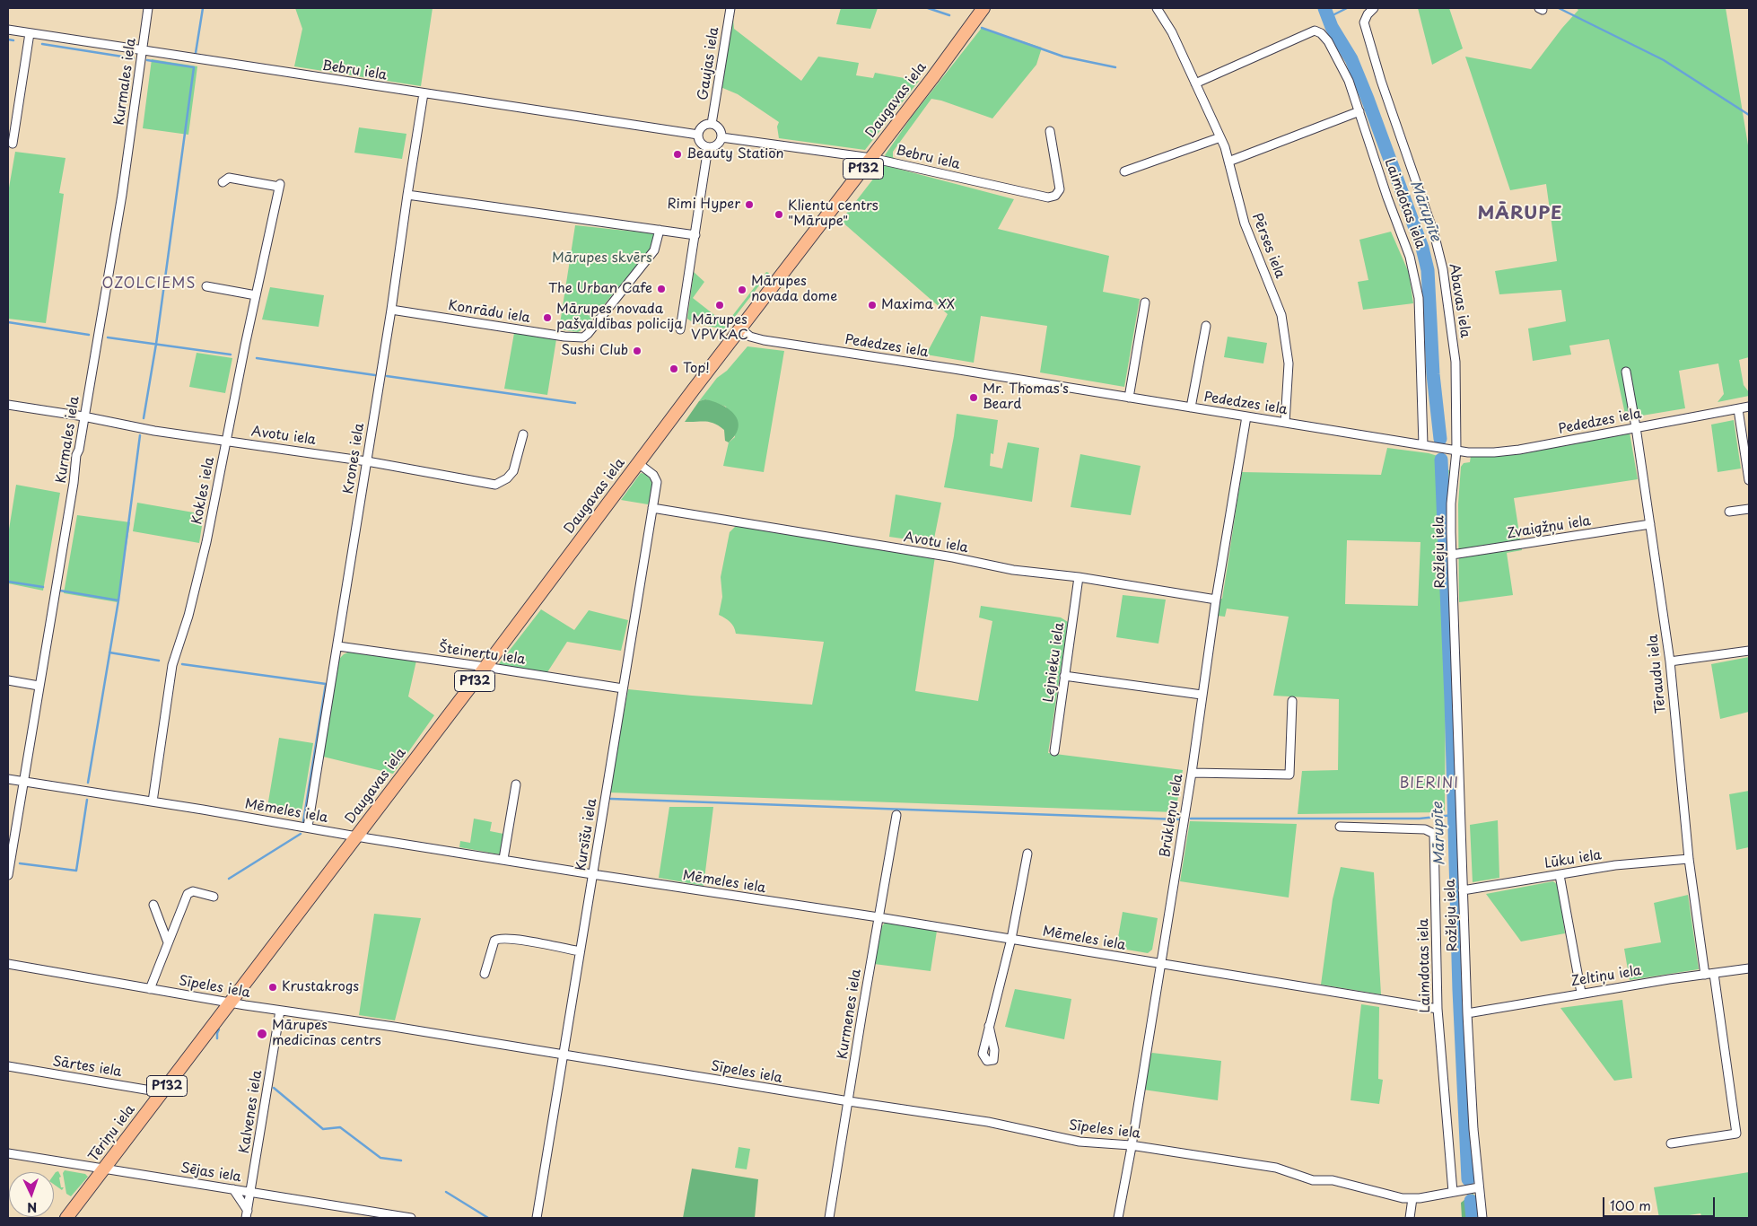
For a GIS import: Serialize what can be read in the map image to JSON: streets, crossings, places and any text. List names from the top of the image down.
{
  "streets": {
    "main road": ["Daugavas iela", "P132", "Tēriņu iela"],
    "street": [
      "Gaujas iela",
      "Bebru iela",
      "Kurmales iela",
      "Laimdotas iela",
      "Pērses iela",
      "Abavas iela",
      "Konrādu iela",
      "Pededzes iela",
      "Avotu iela",
      "Krones iela",
      "Kokles iela",
      "Zvaigžņu iela",
      "Rožleju iela",
      "Šteinertu iela",
      "Lejnieku iela",
      "Tēraudu iela",
      "Mēmeles iela",
      "Brūkleņu iela",
      "Kursīšu iela",
      "Lūku iela",
      "Zeltiņu iela",
      "Sīpeles iela",
      "Kurmenes iela",
      "Sārtes iela",
      "Kalvenes iela",
      "Sējas iela"
    ]
  },
  "crossings": [
    ["Gaujas iela", "Bebru iela"],
    ["Bebru iela", "Kurmales iela"],
    ["Bebru iela", "Daugavas iela"],
    ["Bebru iela", "Krones iela"],
    ["Kurmales iela", "Avotu iela"],
    ["Kurmales iela", "Mēmeles iela"],
    ["Daugavas iela", "Pededzes iela"],
    ["Daugavas iela", "Šteinertu iela"],
    ["Daugavas iela", "Mēmeles iela"],
    ["Daugavas iela", "Kursīšu iela"],
    ["Daugavas iela", "Sīpeles iela"],
    ["Daugavas iela", "Tēriņu iela"],
    ["Laimdotas iela", "Pededzes iela"],
    ["Laimdotas iela", "Mēmeles iela"],
    ["Laimdotas iela", "Sīpeles iela"],
    ["Pērses iela", "Pededzes iela"],
    ["Abavas iela", "Pededzes iela"],
    ["Abavas iela", "Rožleju iela"],
    ["Konrādu iela", "Krones iela"],
    ["Pededzes iela", "Rožleju iela"],
    ["Pededzes iela", "Tēraudu iela"],
    ["Pededzes iela", "Brūkleņu iela"],
    ["Avotu iela", "Krones iela"],
    ["Avotu iela", "Kokles iela"],
    ["Avotu iela", "Lejnieku iela"],
    ["Avotu iela", "Brūkleņu iela"],
    ["Avotu iela", "Kursīšu iela"],
    ["Krones iela", "Šteinertu iela"],
    ["Krones iela", "Mēmeles iela"],
    ["Kokles iela", "Mēmeles iela"],
    ["Zvaigžņu iela", "Rožleju iela"],
    ["Zvaigžņu iela", "Tēraudu iela"],
    ["Rožleju iela", "Lūku iela"],
    ["Rožleju iela", "Zeltiņu iela"],
    ["Rožleju iela", "Sīpeles iela"],
    ["Šteinertu iela", "Kursīšu iela"],
    ["Tēraudu iela", "Lūku iela"],
    ["Tēraudu iela", "Zeltiņu iela"],
    ["Mēmeles iela", "Brūkleņu iela"],
    ["Mēmeles iela", "Kursīšu iela"],
    ["Mēmeles iela", "Kurmenes iela"],
    ["Brūkleņu iela", "Sīpeles iela"],
    ["Kursīšu iela", "Sīpeles iela"],
    ["Sīpeles iela", "Kurmenes iela"],
    ["Sīpeles iela", "Kalvenes iela"],
    ["Sīpeles iela", "Tēriņu iela"],
    ["Sārtes iela", "Tēriņu iela"],
    ["Kalvenes iela", "Sējas iela"],
    ["Tēriņu iela", "Sējas iela"]
  ],
  "districts": ["MĀRUPE", "OZOLCIEMS", "BIERIŅI"],
  "water": ["Mārupīte"],
  "parks": ["Mārupes skvērs"],
  "places": [
    "Beauty Station",
    "Rimi Hyper",
    "Klientu centrs \"Mārupe\"",
    "The Urban Cafe",
    "Mārupes novada dome",
    "Mārupes VPVKAC",
    "Maxima XX",
    "Mārupes novada pašvaldības policija",
    "Sushi Club",
    "Top!",
    "Mr. Thomas's Beard",
    "Krustakrogs",
    "Mārupes medicīnas centrs"
  ],
  "scale_bar": "100 m",
  "north": "bottom"
}
